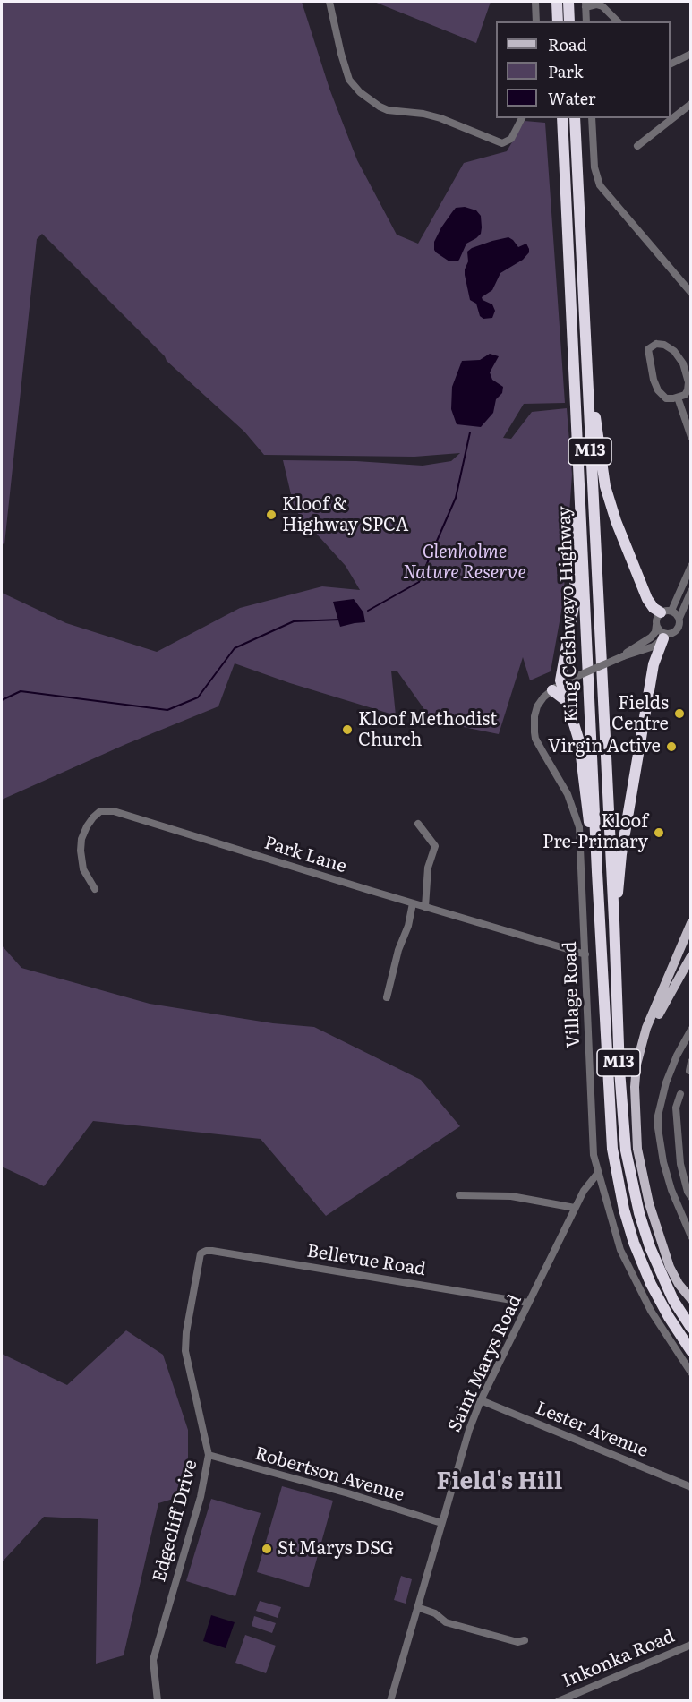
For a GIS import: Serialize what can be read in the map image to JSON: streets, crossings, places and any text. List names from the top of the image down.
{
  "streets": {
    "highway": ["M13", "King Cetshwayo Highway"],
    "street": [
      "Park Lane",
      "Village Road",
      "Bellevue Road",
      "Saint Marys Road",
      "Lester Avenue",
      "Robertson Avenue",
      "Edgecliff Drive",
      "Inkonka Road"
    ]
  },
  "crossings": [
    ["Park Lane", "Village Road"],
    ["Village Road", "Saint Marys Road"],
    ["Bellevue Road", "Saint Marys Road"],
    ["Bellevue Road", "Edgecliff Drive"],
    ["Saint Marys Road", "Lester Avenue"],
    ["Saint Marys Road", "Robertson Avenue"],
    ["Robertson Avenue", "Edgecliff Drive"]
  ],
  "districts": ["Field's Hill"],
  "parks": ["Glenholme Nature Reserve"],
  "places": [
    "Kloof & Highway SPCA",
    "Fields Centre",
    "Kloof Methodist Church",
    "Virgin Active",
    "Kloof Pre-Primary",
    "St Marys DSG"
  ],
  "legend": ["Road", "Park", "Water"]
}
